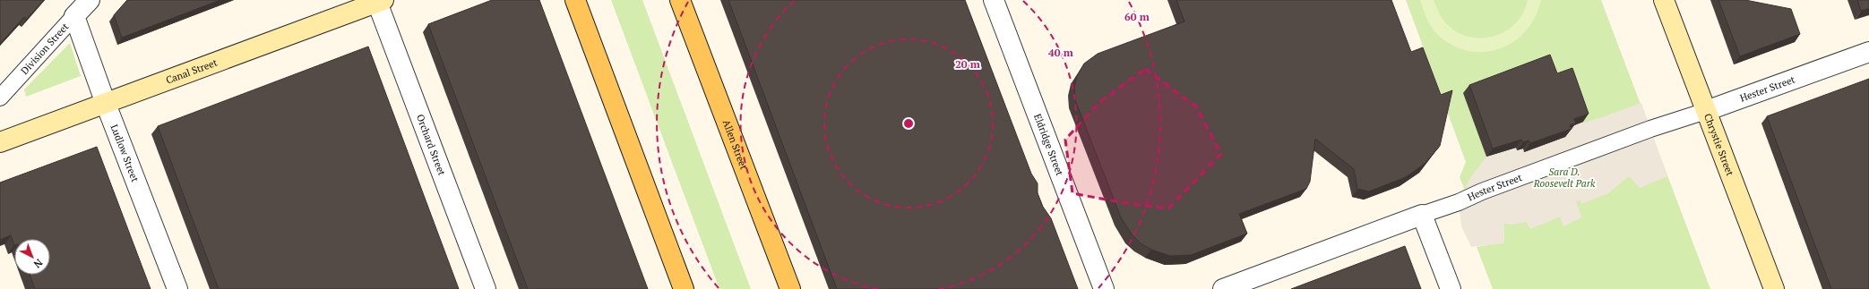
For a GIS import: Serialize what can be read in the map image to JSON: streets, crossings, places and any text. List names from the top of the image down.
{
  "streets": {
    "main road": ["Canal Street", "Allen Street", "Chrystie Street"],
    "street": [
      "Division Street",
      "Hester Street",
      "Orchard Street",
      "Eldridge Street",
      "Ludlow Street"
    ]
  },
  "crossings": [
    ["Division Street", "Ludlow Street"],
    ["Canal Street", "Orchard Street"],
    ["Canal Street", "Ludlow Street"],
    ["Hester Street", "Chrystie Street"]
  ],
  "parks": ["Sara D. Roosevelt Park"],
  "north": "bottom right",
  "rings": ["60 m", "40 m", "20 m"]
}
